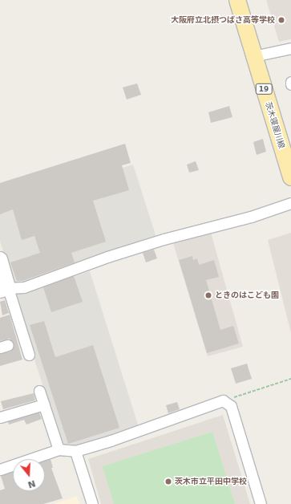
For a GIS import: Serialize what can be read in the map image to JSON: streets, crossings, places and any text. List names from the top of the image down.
{
  "streets": {
    "main road": ["19", "茨木寝屋川線"]
  },
  "places": ["大阪府立北摂つばさ高等学校", "ときのはこども園", "茨木市立平田中学校"],
  "north": "bottom"
}
